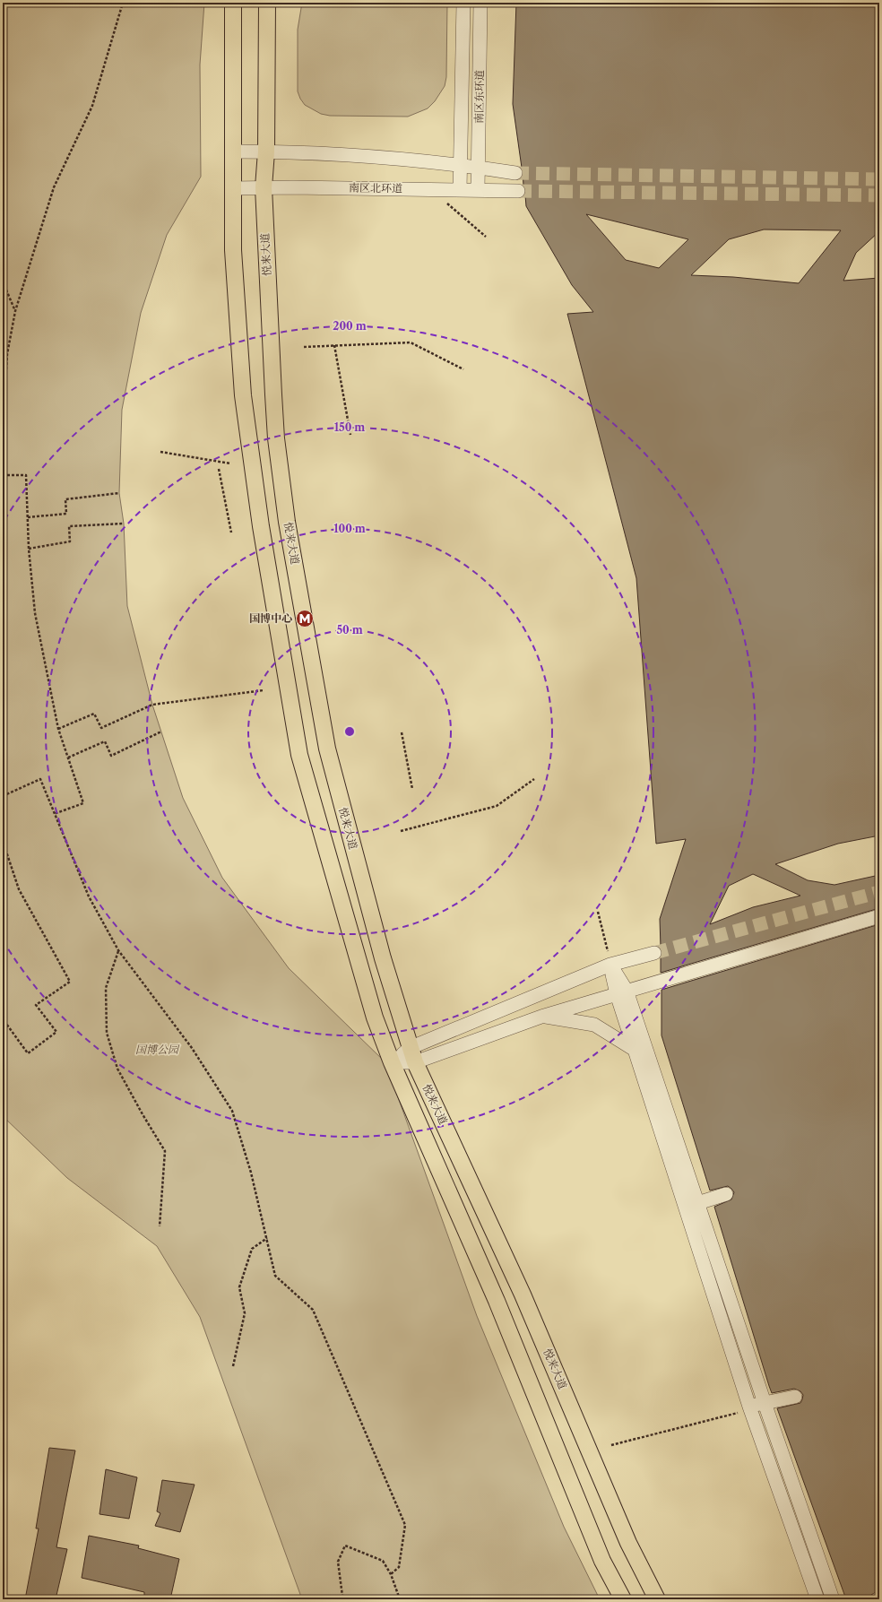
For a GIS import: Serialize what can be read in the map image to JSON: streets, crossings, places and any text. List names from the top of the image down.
{
  "streets": {
    "main road": ["悦来大道"],
    "street": ["南区东环道", "南区北环道"]
  },
  "crossings": [
    ["南区东环道", "南区北环道"],
    ["南区北环道", "悦来大道"]
  ],
  "parks": ["国博公园"],
  "places": {
    "metro station": ["国博中心"]
  },
  "rings": [
    "200 m",
    "150 m",
    "100 m",
    "50 m"
  ]
}
